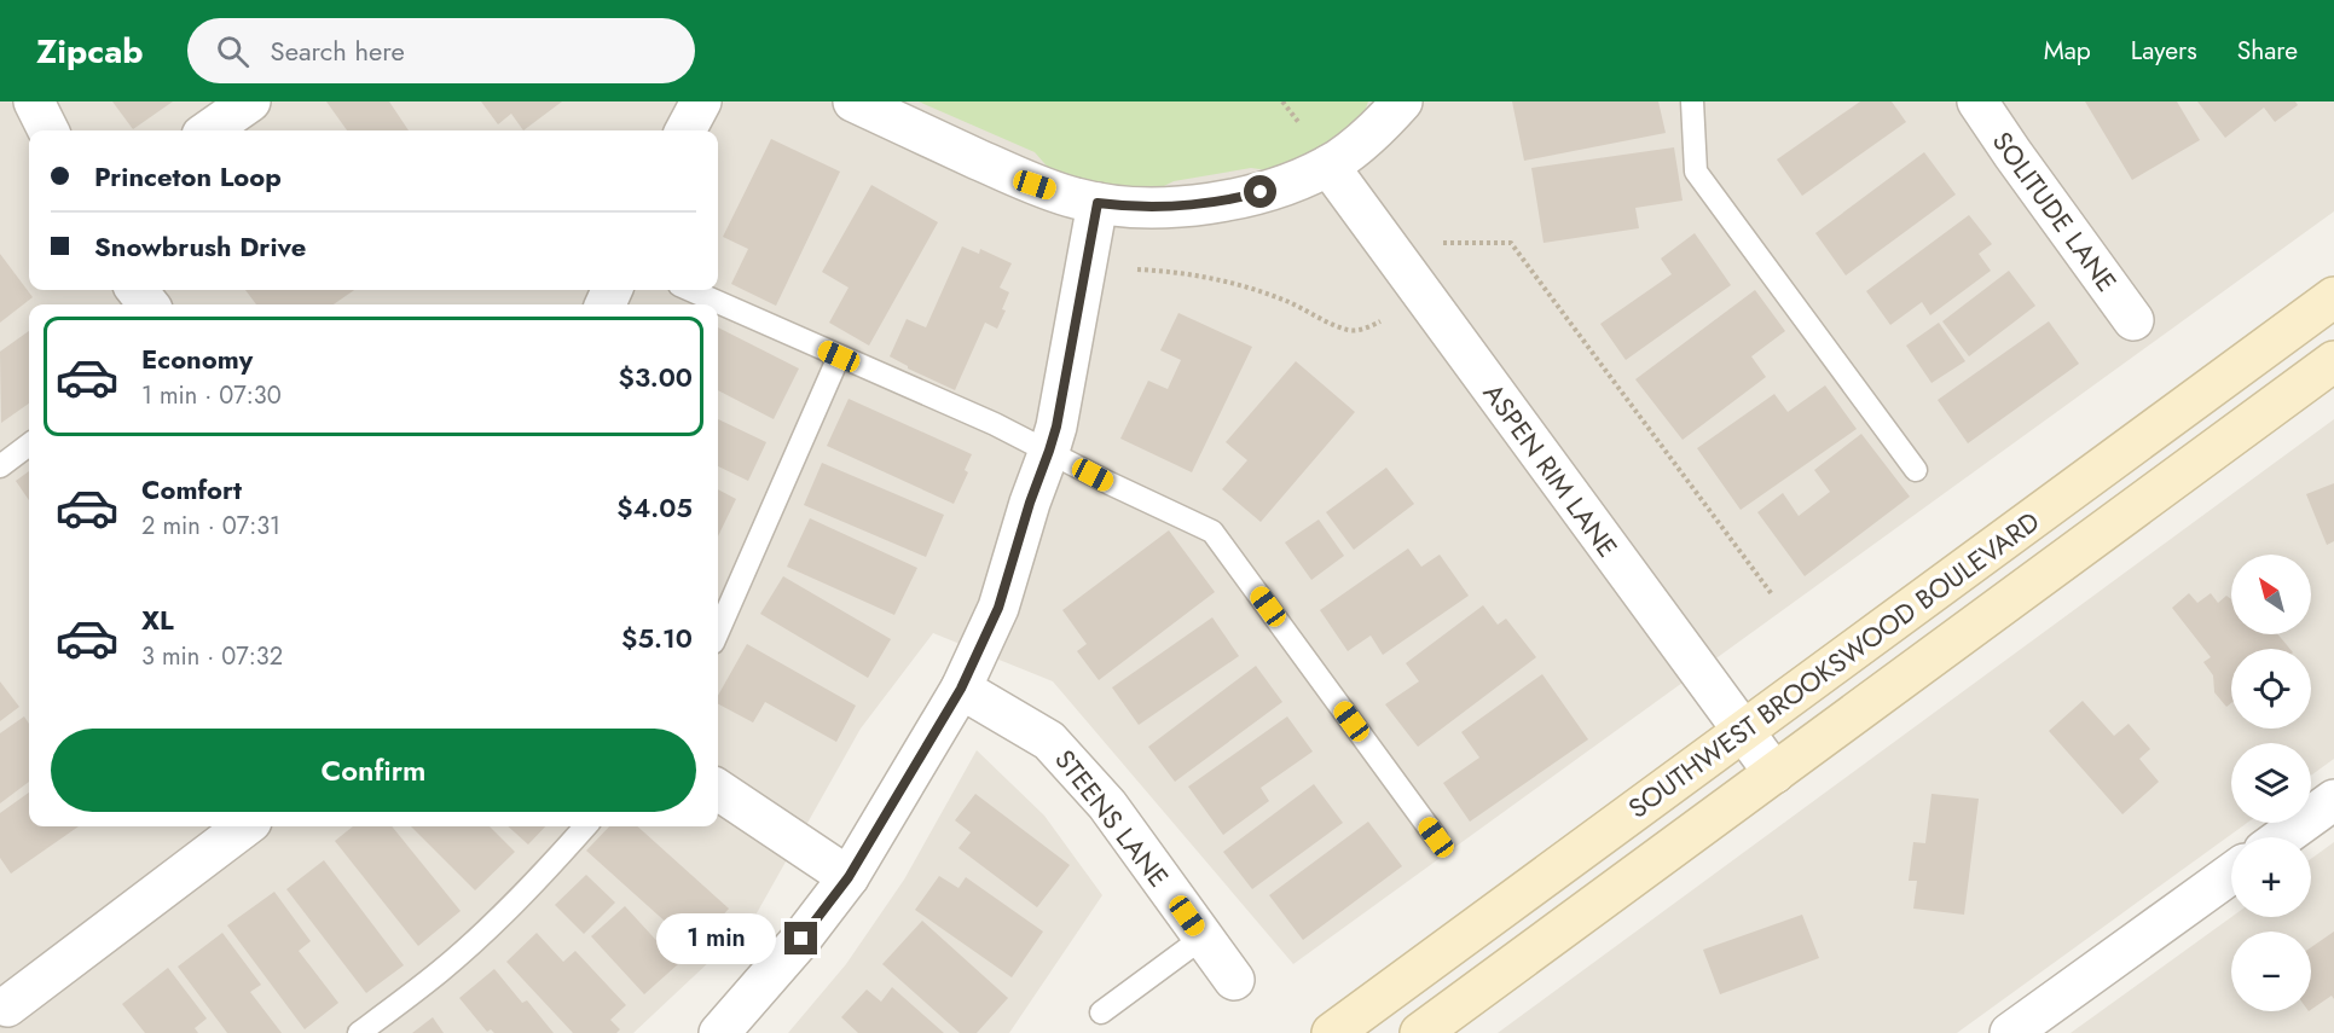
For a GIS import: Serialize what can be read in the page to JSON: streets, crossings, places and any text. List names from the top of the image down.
{
  "streets": {
    "main road": ["SOUTHWEST BROOKSWOOD BOULEVARD"],
    "street": ["SOLITUDE LANE", "ASPEN RIM LANE", "STEENS LANE"]
  },
  "crossings": [
    ["ASPEN RIM LANE", "SOUTHWEST BROOKSWOOD BOULEVARD"]
  ],
  "north": "top left",
  "page": {
    "header": "Zipcab",
    "search": "Search here",
    "nav": ["Map", "Layers", "Share"],
    "banner": ["Princeton Loop", "Snowbrush Drive"],
    "list": [
      {
        "name": "Economy",
        "note": "1 min · 07:30",
        "value": "$3.00"
      },
      {
        "name": "Comfort",
        "note": "2 min · 07:31",
        "value": "$4.05"
      },
      {
        "name": "XL",
        "note": "3 min · 07:32",
        "value": "$5.10"
      }
    ],
    "map_buttons": ["+", "−"],
    "buttons": "Confirm",
    "bubble": "1 min"
  }
}
